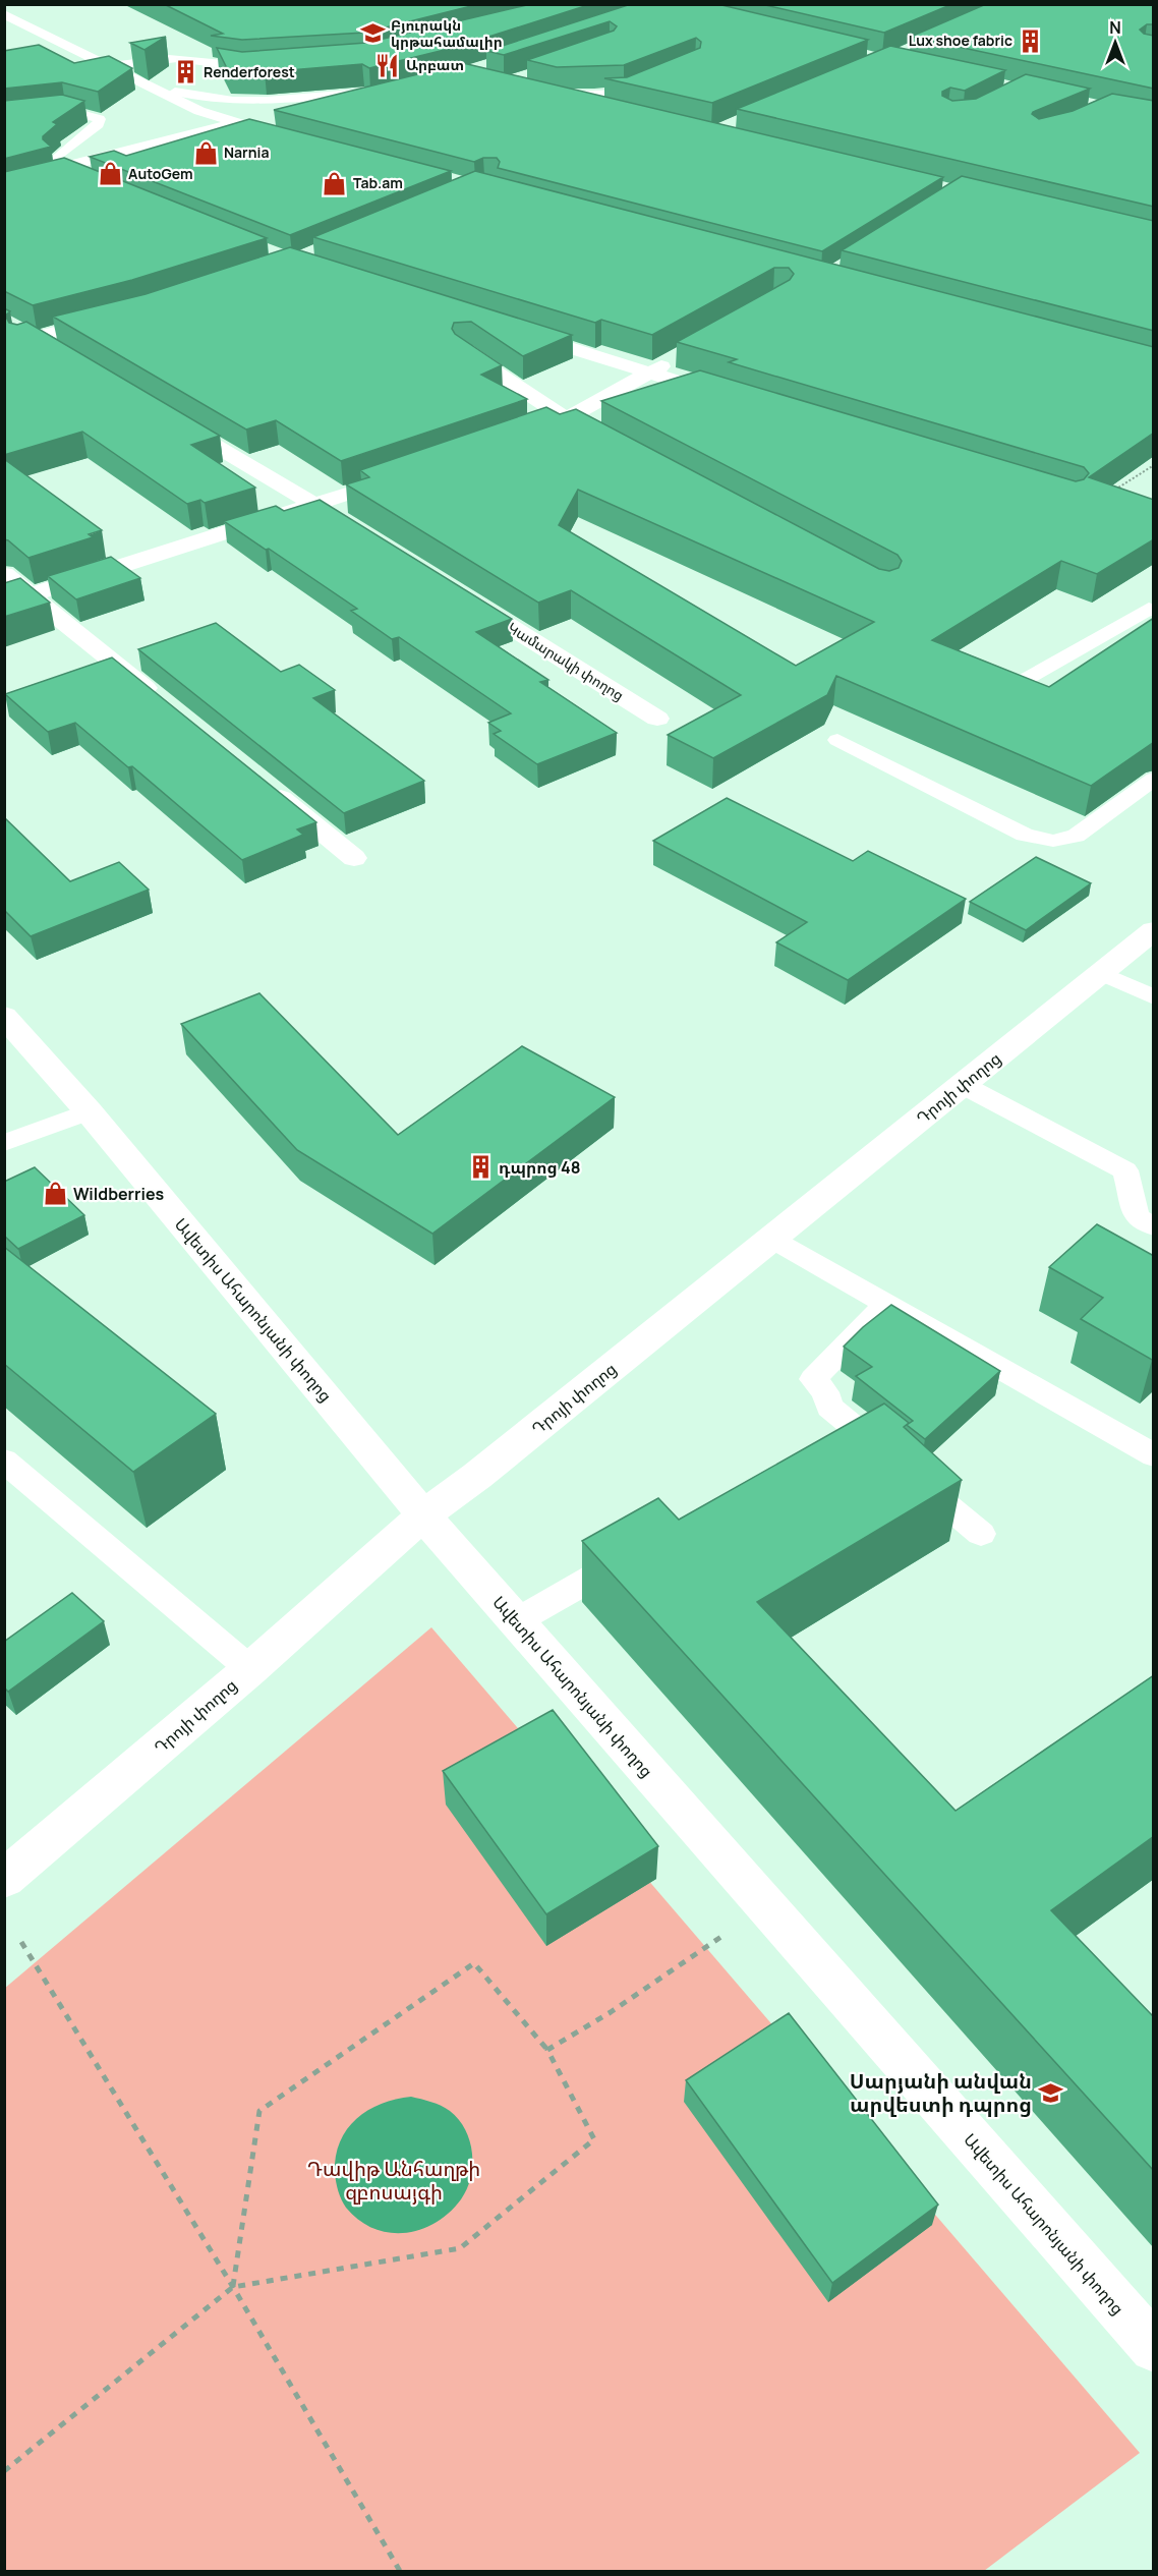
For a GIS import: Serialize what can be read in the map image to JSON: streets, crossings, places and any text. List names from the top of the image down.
{
  "streets": {
    "street": ["Կամարակի փողոց", "Դրոյի փողոց", "Ավետիս Ահարոնյանի փողոց"]
  },
  "crossings": [
    ["Դրոյի փողոց", "Ավետիս Ահարոնյանի փողոց"]
  ],
  "parks": ["Դավիթ Անհաղթի զբոսայգի"],
  "places": {
    "school or university": ["Բյուրակն կրթահամալիր", "Սարյանի անվան արվեստի դպրոց"],
    "building": ["Lux shoe fabric", "Renderforest", "դպրոց 48"],
    "restaurant": ["Արբատ"],
    "shop": [
      "Narnia",
      "AutoGem",
      "Tab.am",
      "Wildberries"
    ]
  },
  "north": "top"
}
